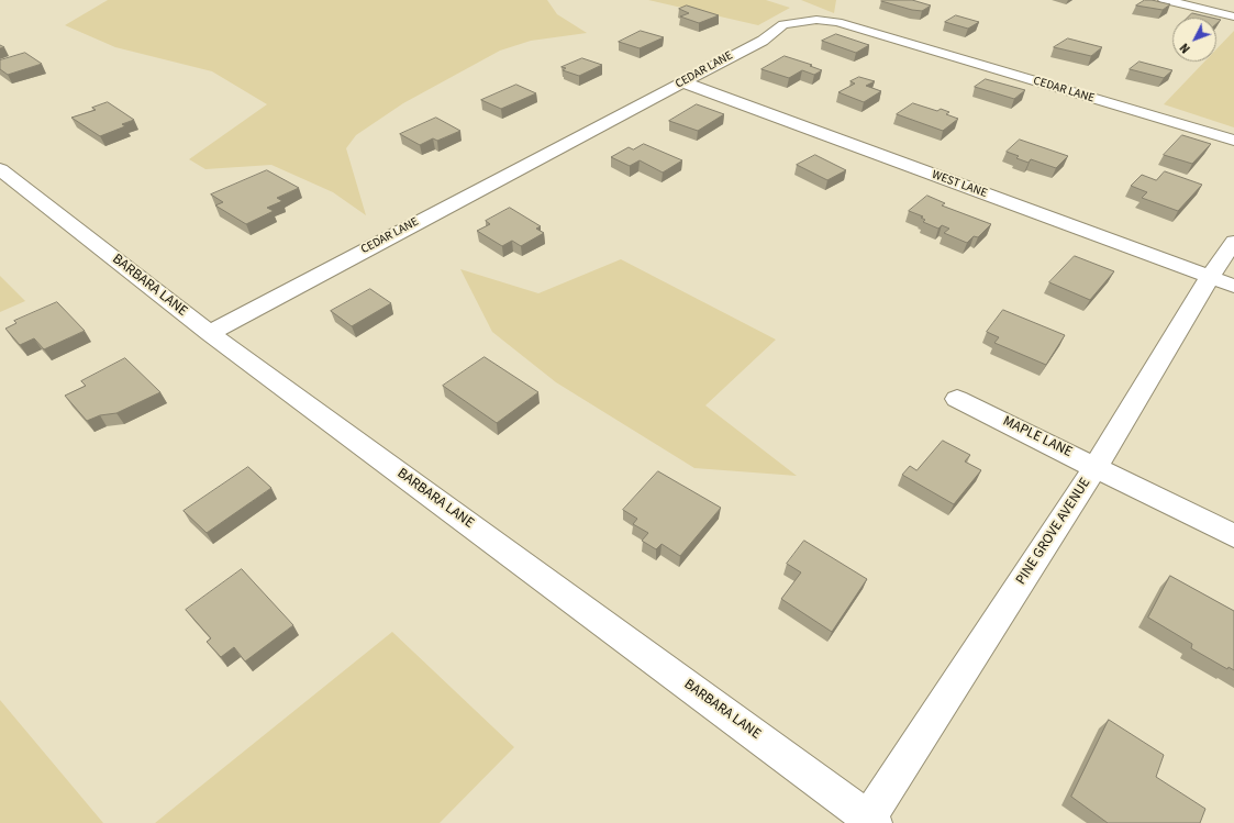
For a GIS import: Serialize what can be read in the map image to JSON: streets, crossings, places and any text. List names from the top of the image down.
{
  "streets": {
    "street": [
      "CEDAR LANE",
      "WEST LANE",
      "BARBARA LANE",
      "MAPLE LANE",
      "PINE GROVE AVENUE"
    ]
  },
  "crossings": [
    ["CEDAR LANE", "WEST LANE"],
    ["CEDAR LANE", "BARBARA LANE"],
    ["WEST LANE", "PINE GROVE AVENUE"],
    ["BARBARA LANE", "PINE GROVE AVENUE"],
    ["MAPLE LANE", "PINE GROVE AVENUE"]
  ],
  "north": "bottom left"
}
